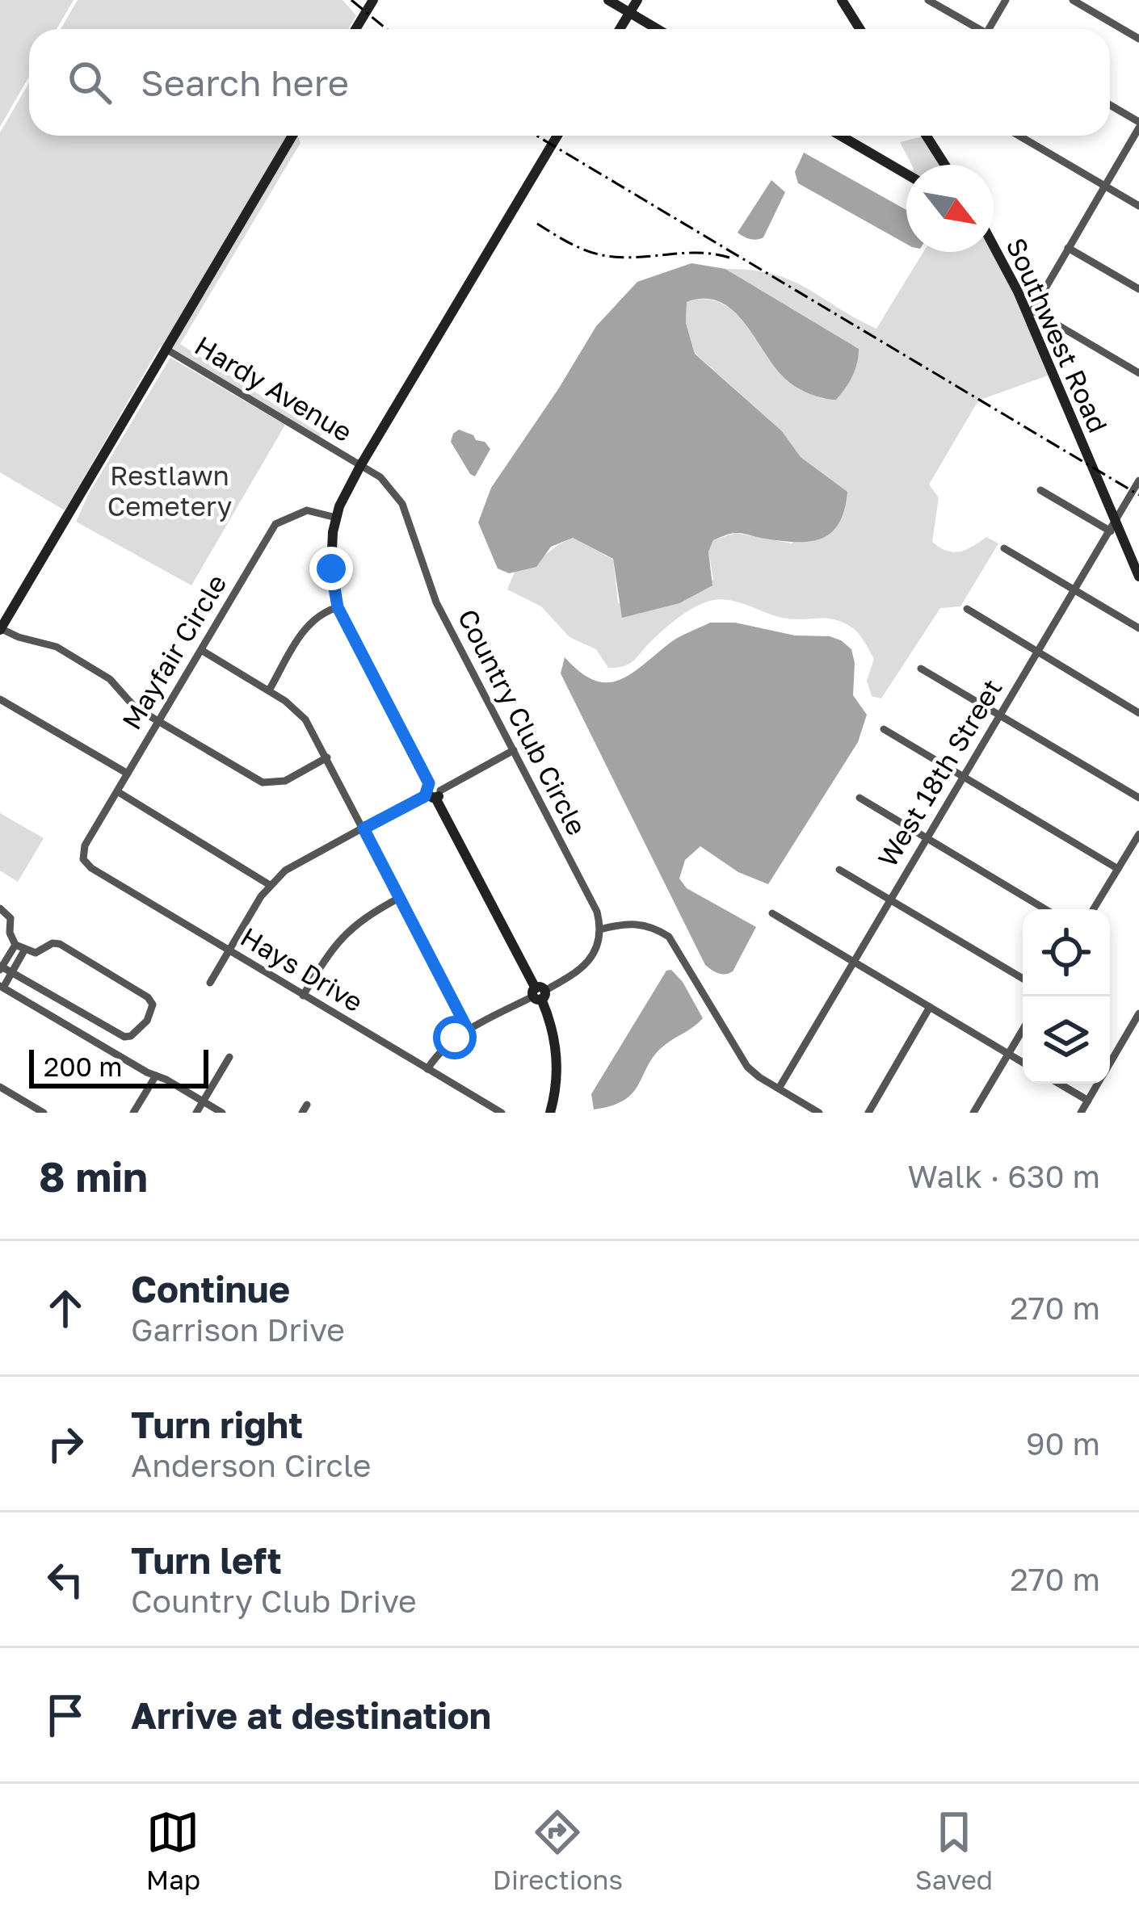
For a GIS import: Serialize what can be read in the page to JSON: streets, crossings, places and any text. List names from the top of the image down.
{
  "streets": {
    "street": [
      "Southwest Road",
      "Hardy Avenue",
      "Mayfair Circle",
      "Country Club Circle",
      "West 18th Street",
      "Hays Drive"
    ]
  },
  "crossings": [
    ["Southwest Road", "West 18th Street"],
    ["Hardy Avenue", "Country Club Circle"],
    ["Mayfair Circle", "Hays Drive"]
  ],
  "parks": ["Restlawn Cemetery"],
  "scale_bar": "200 m",
  "north": "bottom right",
  "page": {
    "search": "Search here",
    "scale": "200 m",
    "heading": ["8 min", "Walk · 630 m"],
    "list": [
      ["Continue", "Garrison Drive", "270 m"],
      ["Turn right", "Anderson Circle", "90 m"],
      ["Turn left", "Country Club Drive", "270 m"],
      "Arrive at destination"
    ],
    "nav": ["Map", "Directions", "Saved"]
  }
}
